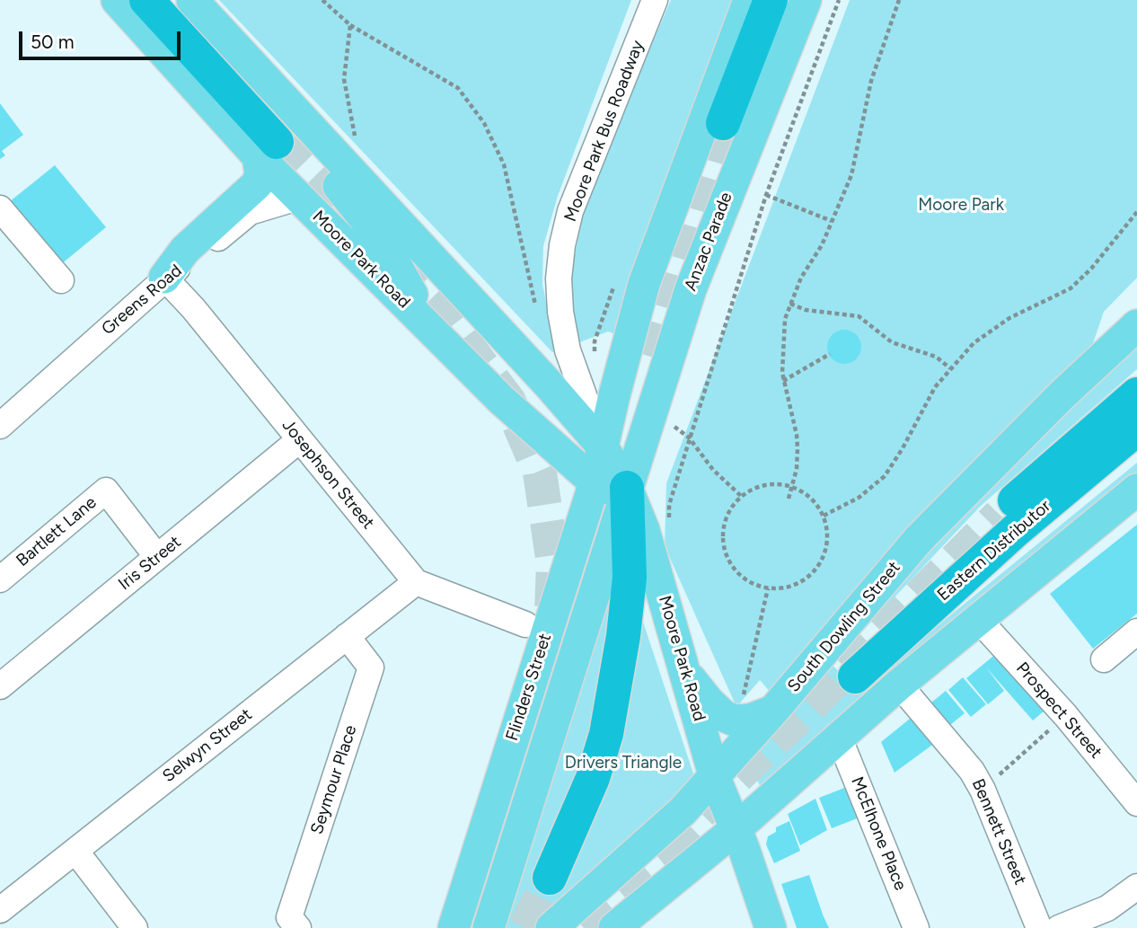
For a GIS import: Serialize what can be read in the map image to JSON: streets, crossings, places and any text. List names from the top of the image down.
{
  "streets": {
    "highway": ["Eastern Distributor"],
    "main road": [
      "Anzac Parade",
      "Moore Park Road",
      "South Dowling Street",
      "Flinders Street"
    ],
    "street": [
      "Moore Park Bus Roadway",
      "Greens Road",
      "Josephson Street",
      "Bartlett Lane",
      "Iris Street",
      "Prospect Street",
      "Selwyn Street",
      "Seymour Place",
      "Bennett Street",
      "McElhone Place"
    ]
  },
  "crossings": [
    ["Moore Park Bus Roadway", "Moore Park Road"],
    ["Anzac Parade", "Moore Park Road"],
    ["Anzac Parade", "Flinders Street"],
    ["Moore Park Road", "Greens Road"],
    ["Moore Park Road", "South Dowling Street"],
    ["Moore Park Road", "Flinders Street"],
    ["Greens Road", "Josephson Street"],
    ["Josephson Street", "Iris Street"],
    ["Josephson Street", "Selwyn Street"],
    ["Bartlett Lane", "Iris Street"],
    ["Selwyn Street", "Seymour Place"]
  ],
  "parks": ["Moore Park", "Drivers Triangle"],
  "scale_bar": "50 m"
}
